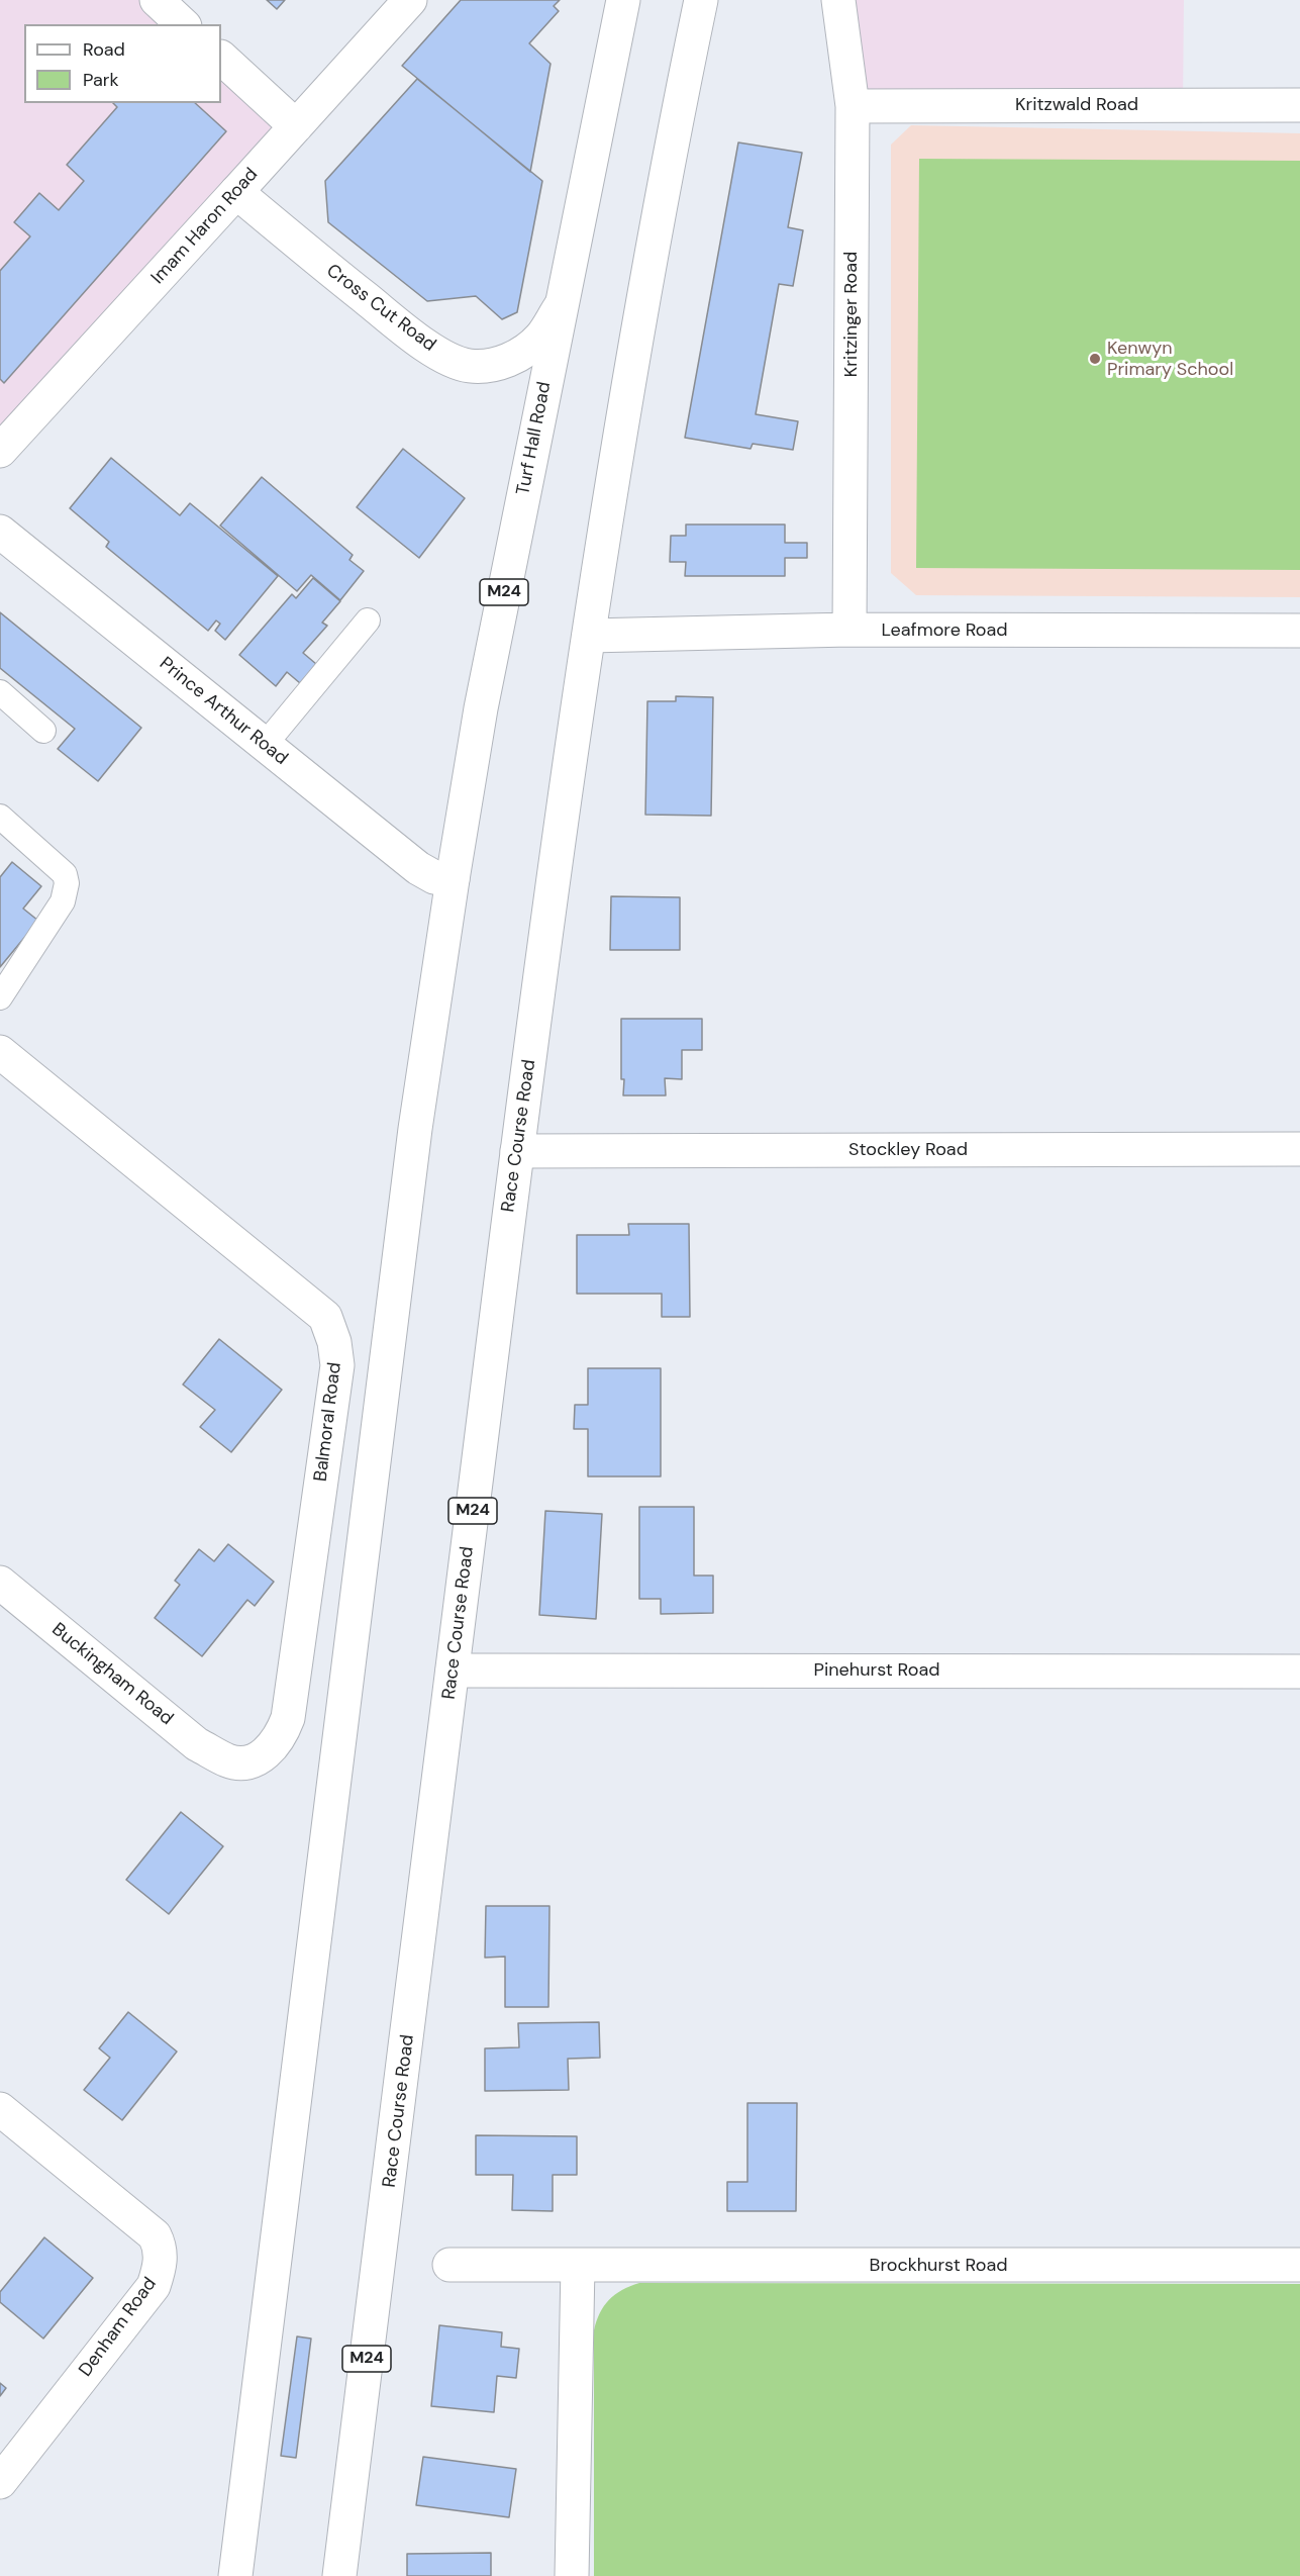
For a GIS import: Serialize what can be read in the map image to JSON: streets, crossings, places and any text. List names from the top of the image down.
{
  "streets": {
    "street": [
      "Kritzwald Road",
      "Imam Haron Road",
      "Cross Cut Road",
      "Kritzinger Road",
      "Turf Hall Road",
      "M24",
      "Leafmore Road",
      "Prince Arthur Road",
      "Race Course Road",
      "Stockley Road",
      "Balmoral Road",
      "Pinehurst Road",
      "Buckingham Road",
      "Brockhurst Road",
      "Denham Road"
    ]
  },
  "crossings": [
    ["Kritzwald Road", "Kritzinger Road"],
    ["Imam Haron Road", "Cross Cut Road"],
    ["Cross Cut Road", "Turf Hall Road"],
    ["Kritzinger Road", "Leafmore Road"],
    ["Turf Hall Road", "M24"],
    ["Turf Hall Road", "Prince Arthur Road"],
    ["M24", "Leafmore Road"],
    ["M24", "Prince Arthur Road"],
    ["M24", "Race Course Road"],
    ["Leafmore Road", "Race Course Road"],
    ["Race Course Road", "Stockley Road"],
    ["Race Course Road", "Pinehurst Road"],
    ["Balmoral Road", "Buckingham Road"]
  ],
  "places": ["Kenwyn Primary School"],
  "legend": ["Road", "Park"]
}
